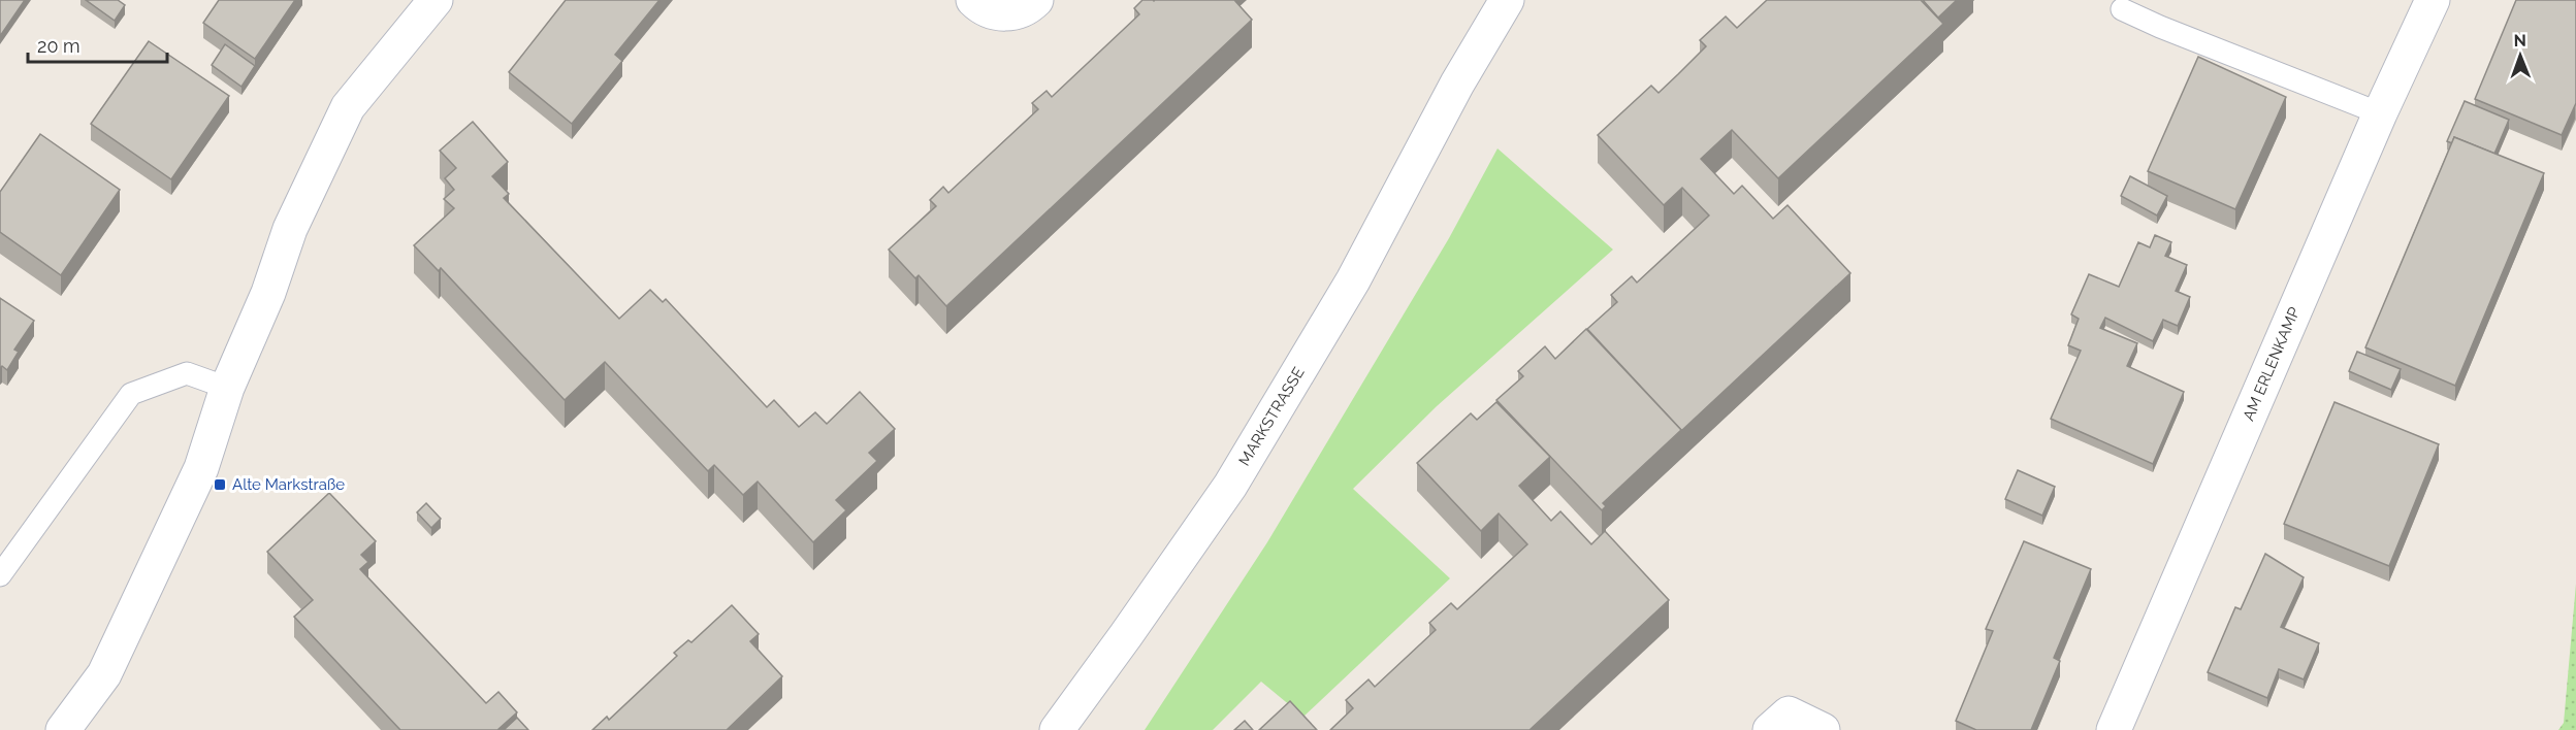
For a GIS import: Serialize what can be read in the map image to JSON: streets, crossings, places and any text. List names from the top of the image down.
{
  "streets": {
    "street": ["AM ERLENKAMP", "MARKSTRASSE"]
  },
  "places": {
    "transit": ["Alte Markstraße"]
  },
  "scale_bar": "20 m",
  "north": "top"
}
